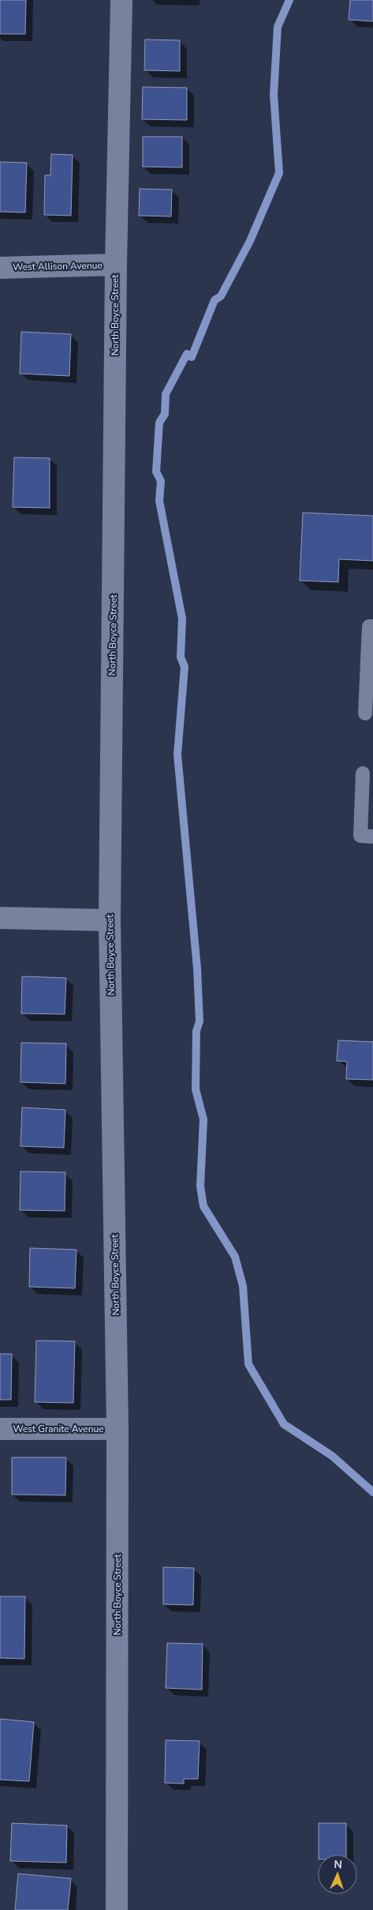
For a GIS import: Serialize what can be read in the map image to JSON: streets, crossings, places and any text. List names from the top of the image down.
{
  "streets": {
    "street": ["West Allison Avenue", "North Boyce Street", "West Granite Avenue"]
  },
  "crossings": [
    ["West Allison Avenue", "North Boyce Street"],
    ["North Boyce Street", "West Granite Avenue"]
  ],
  "north": "top"
}
